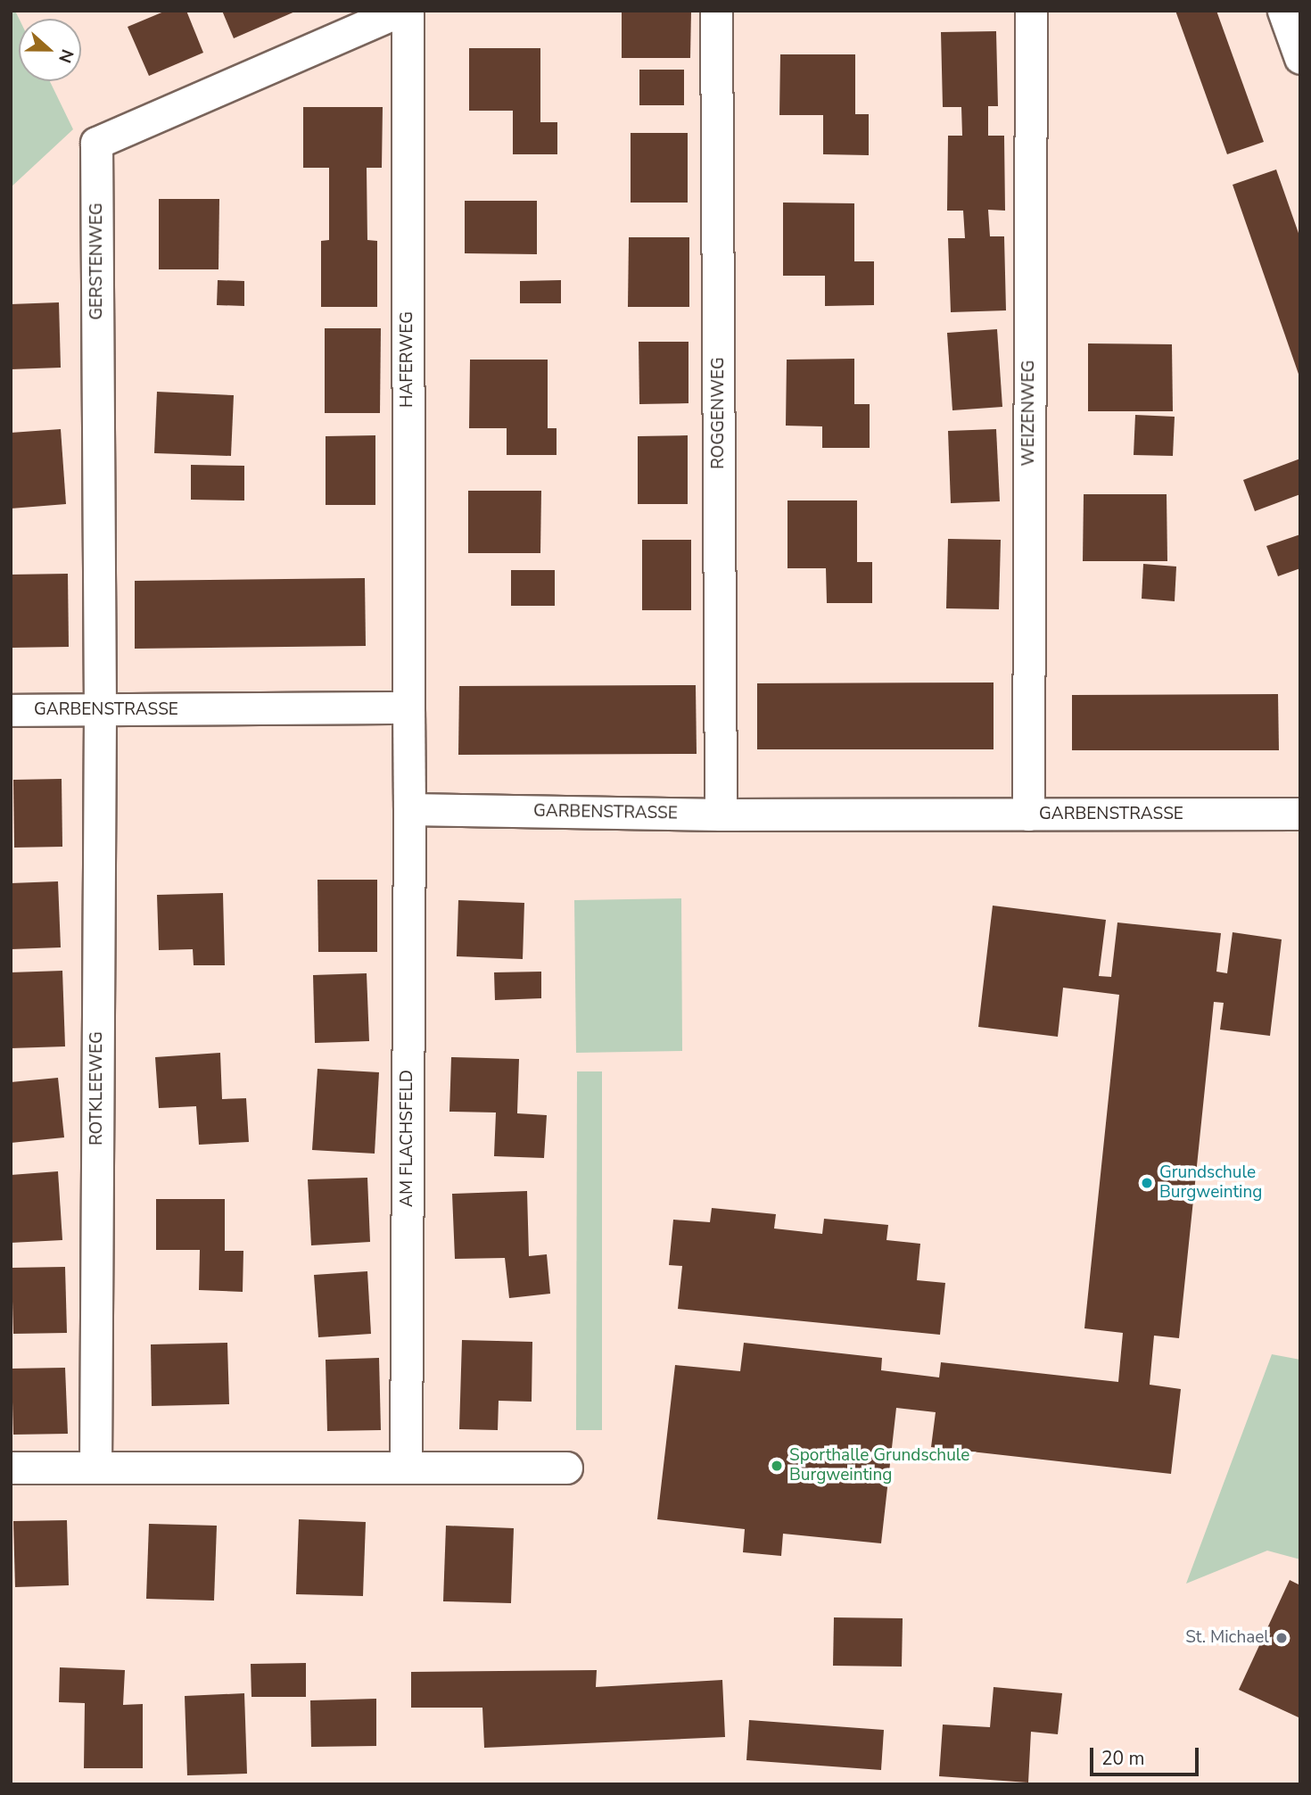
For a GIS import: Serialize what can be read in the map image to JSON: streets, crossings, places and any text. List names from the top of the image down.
{
  "streets": {
    "street": [
      "GERSTENWEG",
      "HAFERWEG",
      "ROGGENWEG",
      "WEIZENWEG",
      "GARBENSTRASSE",
      "ROTKLEEWEG",
      "AM FLACHSFELD"
    ]
  },
  "crossings": [
    ["GERSTENWEG", "GARBENSTRASSE"],
    ["GERSTENWEG", "ROTKLEEWEG"],
    ["HAFERWEG", "GARBENSTRASSE"],
    ["ROGGENWEG", "GARBENSTRASSE"],
    ["WEIZENWEG", "GARBENSTRASSE"],
    ["GARBENSTRASSE", "ROTKLEEWEG"],
    ["GARBENSTRASSE", "AM FLACHSFELD"]
  ],
  "places": ["Grundschule Burgweinting", "Sporthalle Grundschule Burgweinting", "St. Michael"],
  "scale_bar": "20 m",
  "north": "right"
}
